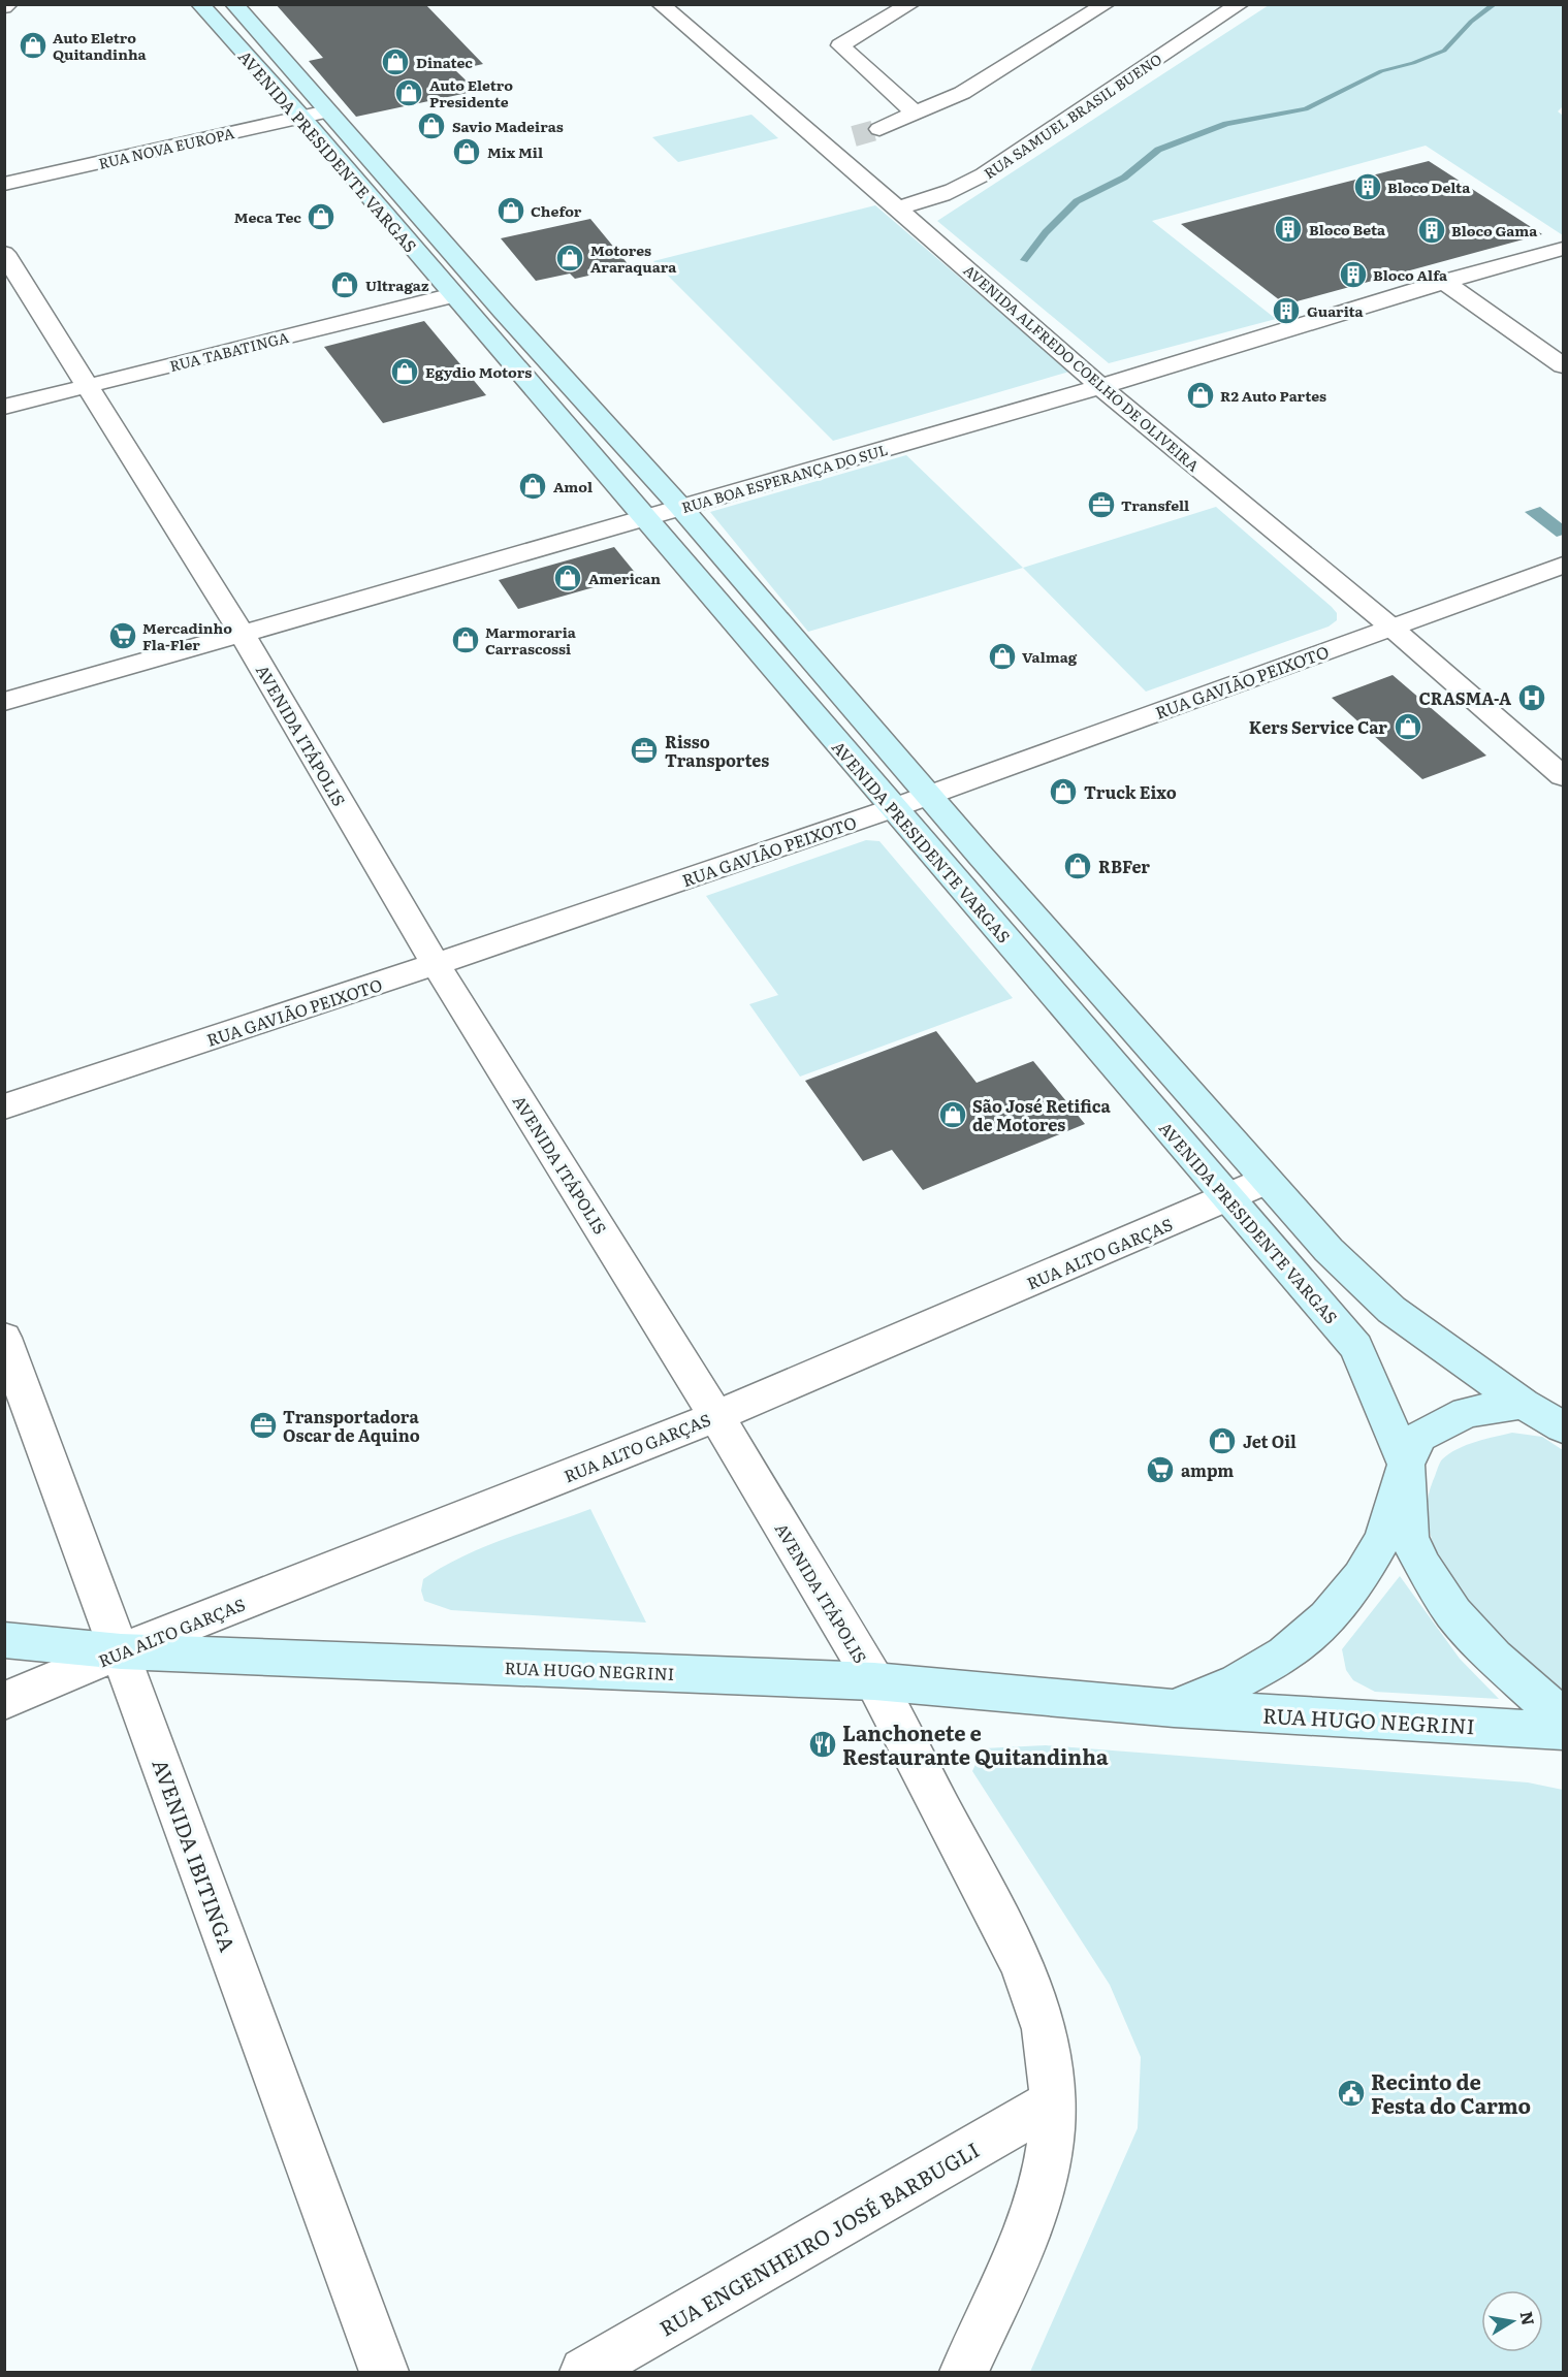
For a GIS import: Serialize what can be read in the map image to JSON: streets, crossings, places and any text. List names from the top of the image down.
{
  "streets": {
    "main road": ["AVENIDA PRESIDENTE VARGAS", "RUA HUGO NEGRINI"],
    "street": [
      "RUA SAMUEL BRASIL BUENO",
      "RUA NOVA EUROPA",
      "RUA TABATINGA",
      "AVENIDA ALFREDO COELHO DE OLIVEIRA",
      "RUA BOA ESPERANÇA DO SUL",
      "RUA GAVIÃO PEIXOTO",
      "AVENIDA ITÁPOLIS",
      "RUA ALTO GARÇAS",
      "AVENIDA IBITINGA",
      "RUA ENGENHEIRO JOSÉ BARBUGLI"
    ]
  },
  "crossings": [
    ["RUA SAMUEL BRASIL BUENO", "AVENIDA ALFREDO COELHO DE OLIVEIRA"],
    ["RUA NOVA EUROPA", "AVENIDA PRESIDENTE VARGAS"],
    ["AVENIDA PRESIDENTE VARGAS", "RUA TABATINGA"],
    ["AVENIDA PRESIDENTE VARGAS", "RUA BOA ESPERANÇA DO SUL"],
    ["AVENIDA PRESIDENTE VARGAS", "RUA GAVIÃO PEIXOTO"],
    ["AVENIDA PRESIDENTE VARGAS", "RUA ALTO GARÇAS"],
    ["AVENIDA PRESIDENTE VARGAS", "RUA HUGO NEGRINI"],
    ["RUA TABATINGA", "AVENIDA ITÁPOLIS"],
    ["AVENIDA ALFREDO COELHO DE OLIVEIRA", "RUA BOA ESPERANÇA DO SUL"],
    ["AVENIDA ALFREDO COELHO DE OLIVEIRA", "RUA GAVIÃO PEIXOTO"],
    ["RUA BOA ESPERANÇA DO SUL", "AVENIDA ITÁPOLIS"],
    ["RUA GAVIÃO PEIXOTO", "AVENIDA ITÁPOLIS"],
    ["AVENIDA ITÁPOLIS", "RUA ALTO GARÇAS"],
    ["AVENIDA ITÁPOLIS", "RUA HUGO NEGRINI"],
    ["AVENIDA ITÁPOLIS", "RUA ENGENHEIRO JOSÉ BARBUGLI"],
    ["RUA ALTO GARÇAS", "RUA HUGO NEGRINI"],
    ["RUA ALTO GARÇAS", "AVENIDA IBITINGA"],
    ["RUA HUGO NEGRINI", "AVENIDA IBITINGA"]
  ],
  "places": {
    "shop": [
      "Auto Eletro Quitandinha",
      "Dinatec",
      "Auto Eletro Presidente",
      "Savio Madeiras",
      "Mix Mil",
      "Chefor",
      "Meca Tec",
      "Motores Araraquara",
      "Ultragaz",
      "Egydio Motors",
      "R2 Auto Partes",
      "Amol",
      "American",
      "Marmoraria Carrascossi",
      "Valmag",
      "Kers Service Car",
      "Truck Eixo",
      "RBFer",
      "São José Retifica de Motores",
      "Jet Oil"
    ],
    "building": [
      "Bloco Delta",
      "Bloco Beta",
      "Bloco Gama",
      "Bloco Alfa",
      "Guarita"
    ],
    "office": ["Transfell", "Risso Transportes", "Transportadora Oscar de Aquino"],
    "supermarket": ["Mercadinho Fla-Fler", "ampm"],
    "hospital": ["CRASMA-A"],
    "restaurant": ["Lanchonete e Restaurante Quitandinha"],
    "public building": ["Recinto de Festa do Carmo"]
  },
  "north": "right"
}
